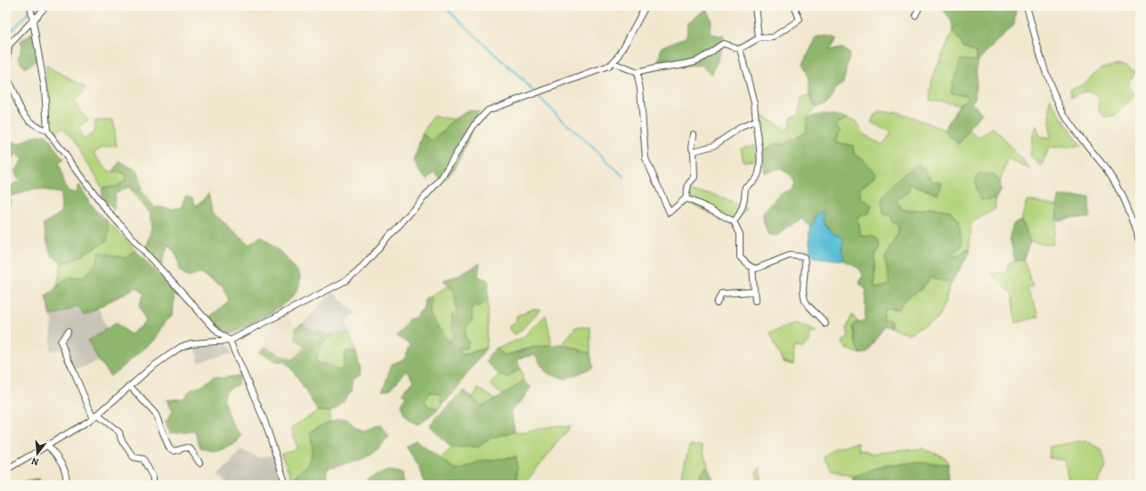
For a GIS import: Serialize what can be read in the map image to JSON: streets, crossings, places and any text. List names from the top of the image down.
{
  "north": "bottom"
}
